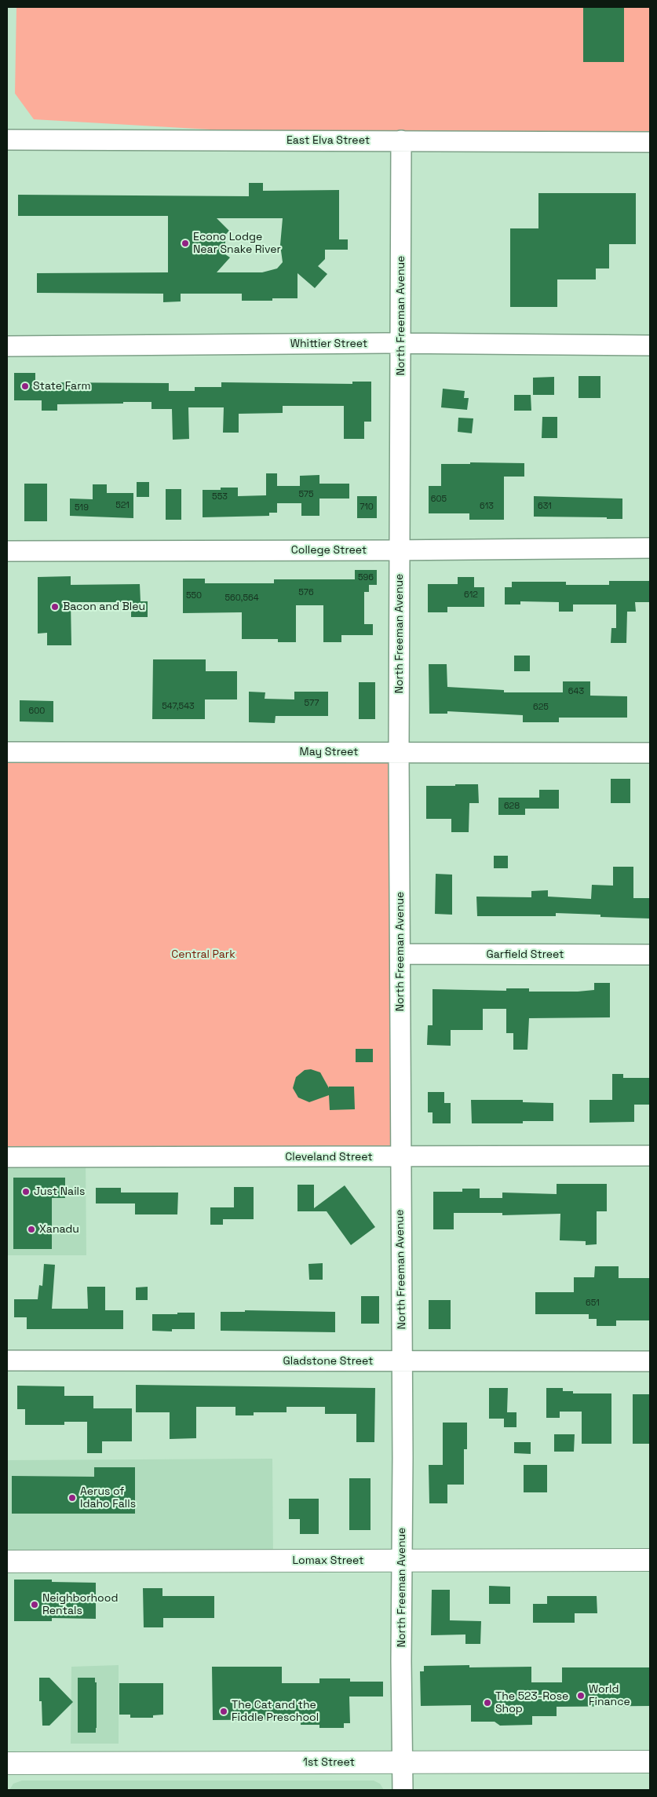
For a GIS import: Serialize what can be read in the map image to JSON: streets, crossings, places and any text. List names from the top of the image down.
{
  "streets": {
    "main road": ["Lomax Street", "1st Street"],
    "street": [
      "East Elva Street",
      "North Freeman Avenue",
      "Whittier Street",
      "College Street",
      "May Street",
      "Garfield Street",
      "Cleveland Street",
      "Gladstone Street"
    ]
  },
  "crossings": [
    ["East Elva Street", "North Freeman Avenue"],
    ["North Freeman Avenue", "Whittier Street"],
    ["North Freeman Avenue", "College Street"],
    ["North Freeman Avenue", "May Street"],
    ["North Freeman Avenue", "Garfield Street"],
    ["North Freeman Avenue", "Cleveland Street"],
    ["North Freeman Avenue", "Gladstone Street"],
    ["North Freeman Avenue", "Lomax Street"],
    ["North Freeman Avenue", "1st Street"]
  ],
  "parks": ["Central Park"],
  "places": [
    "Econo Lodge Near Snake River",
    "State Farm",
    "Bacon and Bleu",
    "Just Nails",
    "Xanadu",
    "Aerus of Idaho Falls",
    "Neighborhood Rentals",
    "World Finance",
    "The 523-Rose Shop",
    "The Cat and the Fiddle Preschool"
  ],
  "house_numbers": [
    "575",
    "553",
    "605",
    "521",
    "613",
    "631",
    "710",
    "519",
    "596",
    "576",
    "612",
    "550",
    "560,564",
    "643",
    "577",
    "547,543",
    "625",
    "600",
    "628",
    "651"
  ]
}
